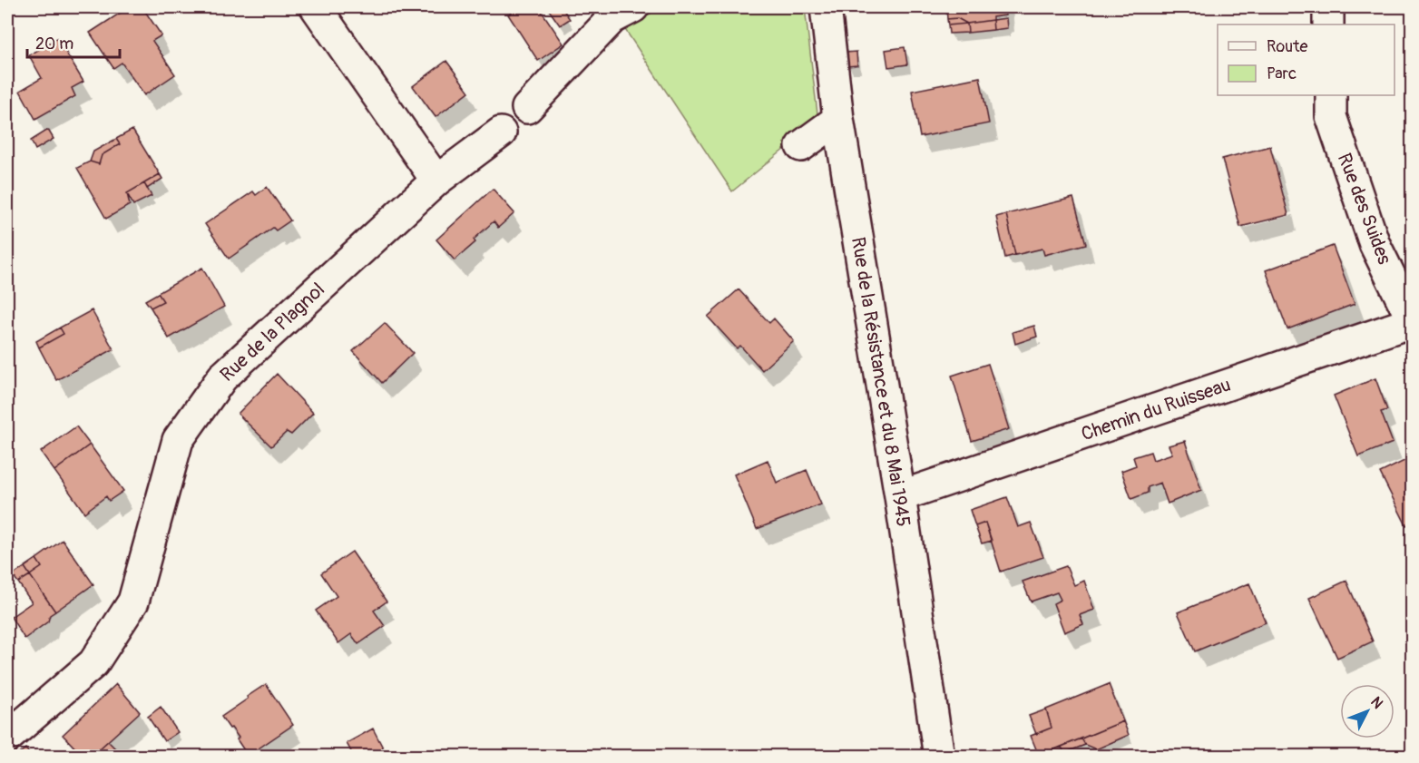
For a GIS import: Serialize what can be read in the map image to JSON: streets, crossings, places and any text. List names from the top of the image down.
{
  "streets": {
    "street": [
      "Rue des Suides",
      "Rue de la Plagnol",
      "Rue de la Résistance et du 8 Mai 1945",
      "Chemin du Ruisseau"
    ]
  },
  "crossings": [
    ["Rue des Suides", "Chemin du Ruisseau"],
    ["Rue de la Résistance et du 8 Mai 1945", "Chemin du Ruisseau"]
  ],
  "legend": ["Route", "Parc"],
  "scale_bar": "20 m",
  "north": "top right"
}
